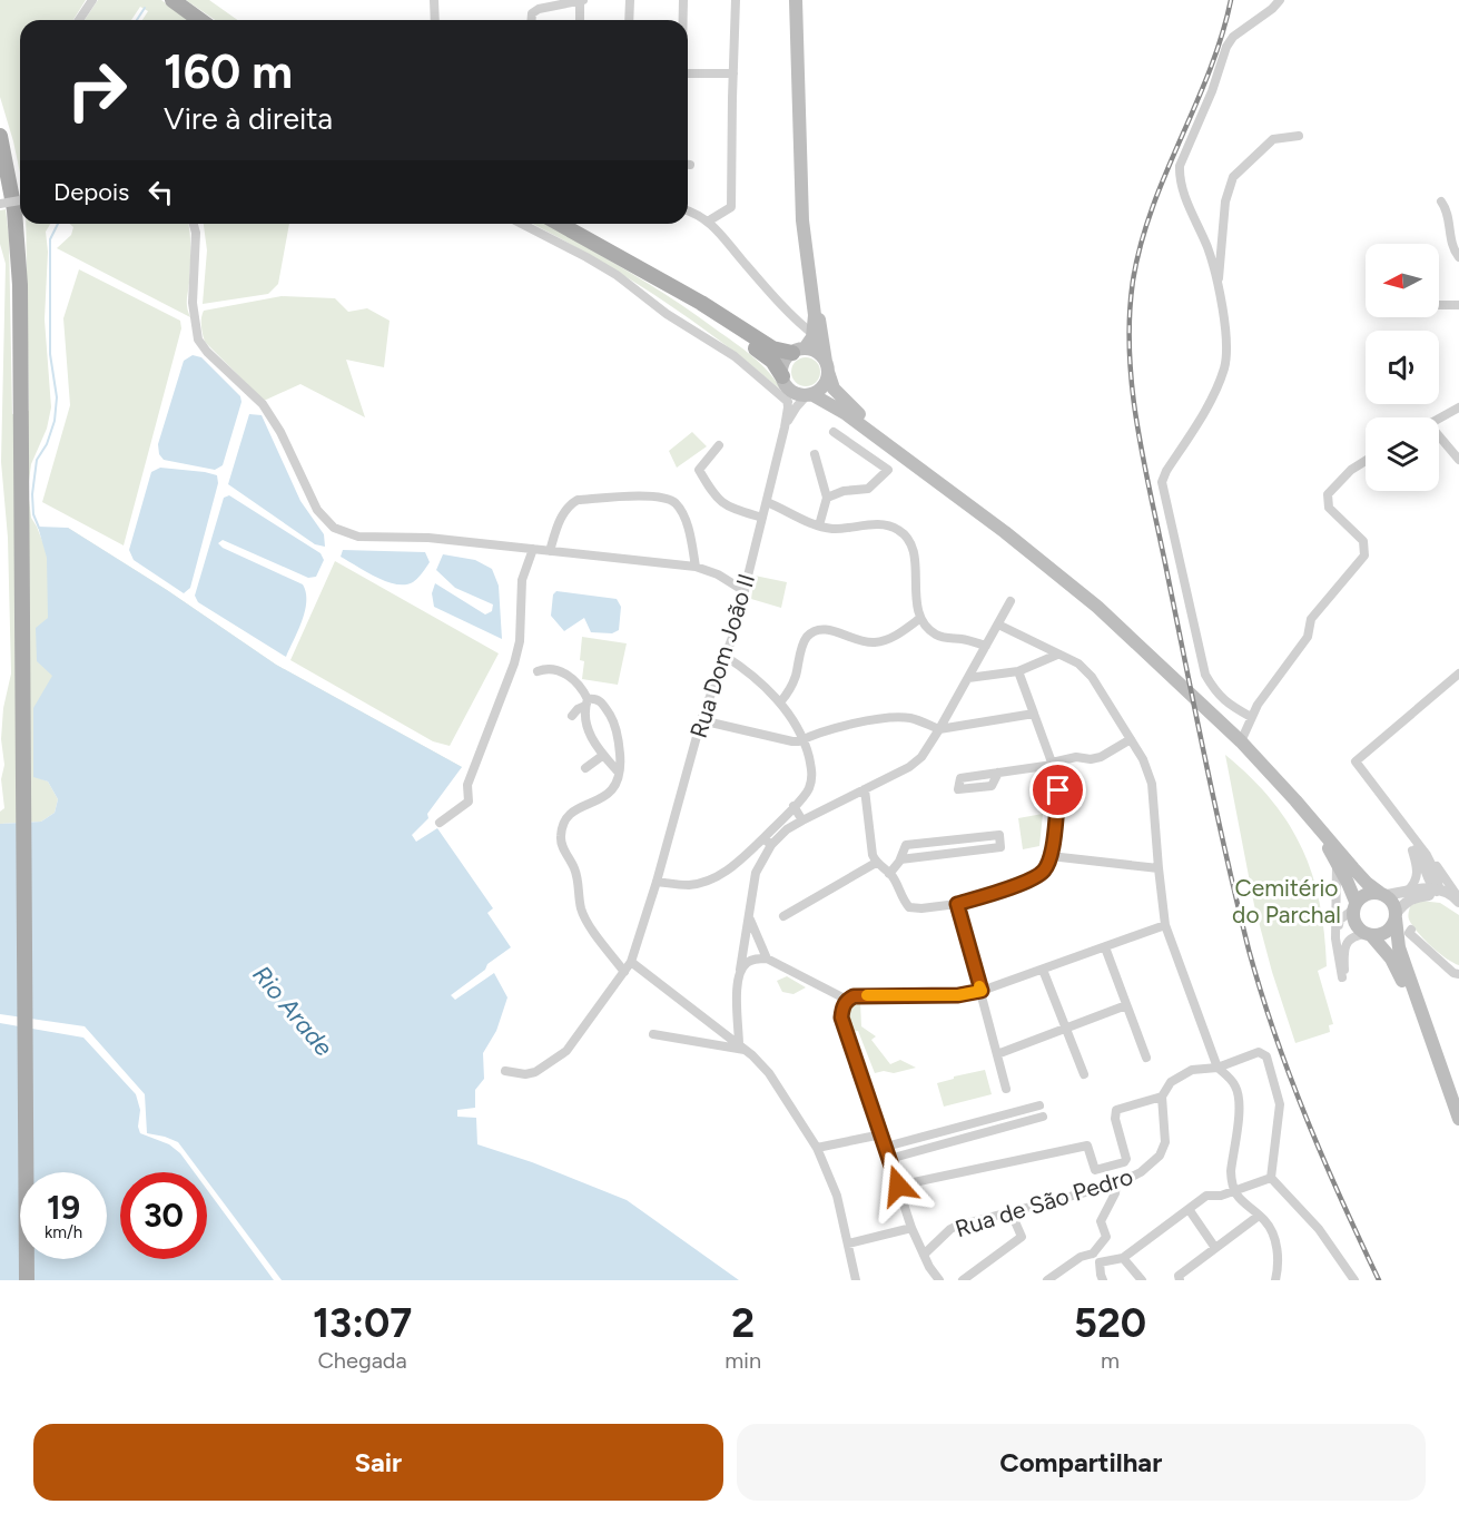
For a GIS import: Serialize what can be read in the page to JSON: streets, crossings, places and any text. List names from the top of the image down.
{
  "streets": {
    "street": ["Rua Dom João II", "Rua de São Pedro"]
  },
  "water": ["Rio Arade"],
  "parks": ["Cemitério do Parchal"],
  "north": "left",
  "page": {
    "turn": ["160 m", "Vire à direita"],
    "then": "Depois",
    "speed": "19 km/h",
    "limit": "30",
    "eta": [
      "13:07",
      "Chegada",
      "2",
      "min",
      "520",
      "m"
    ],
    "buttons": ["Sair", "Compartilhar"]
  }
}
